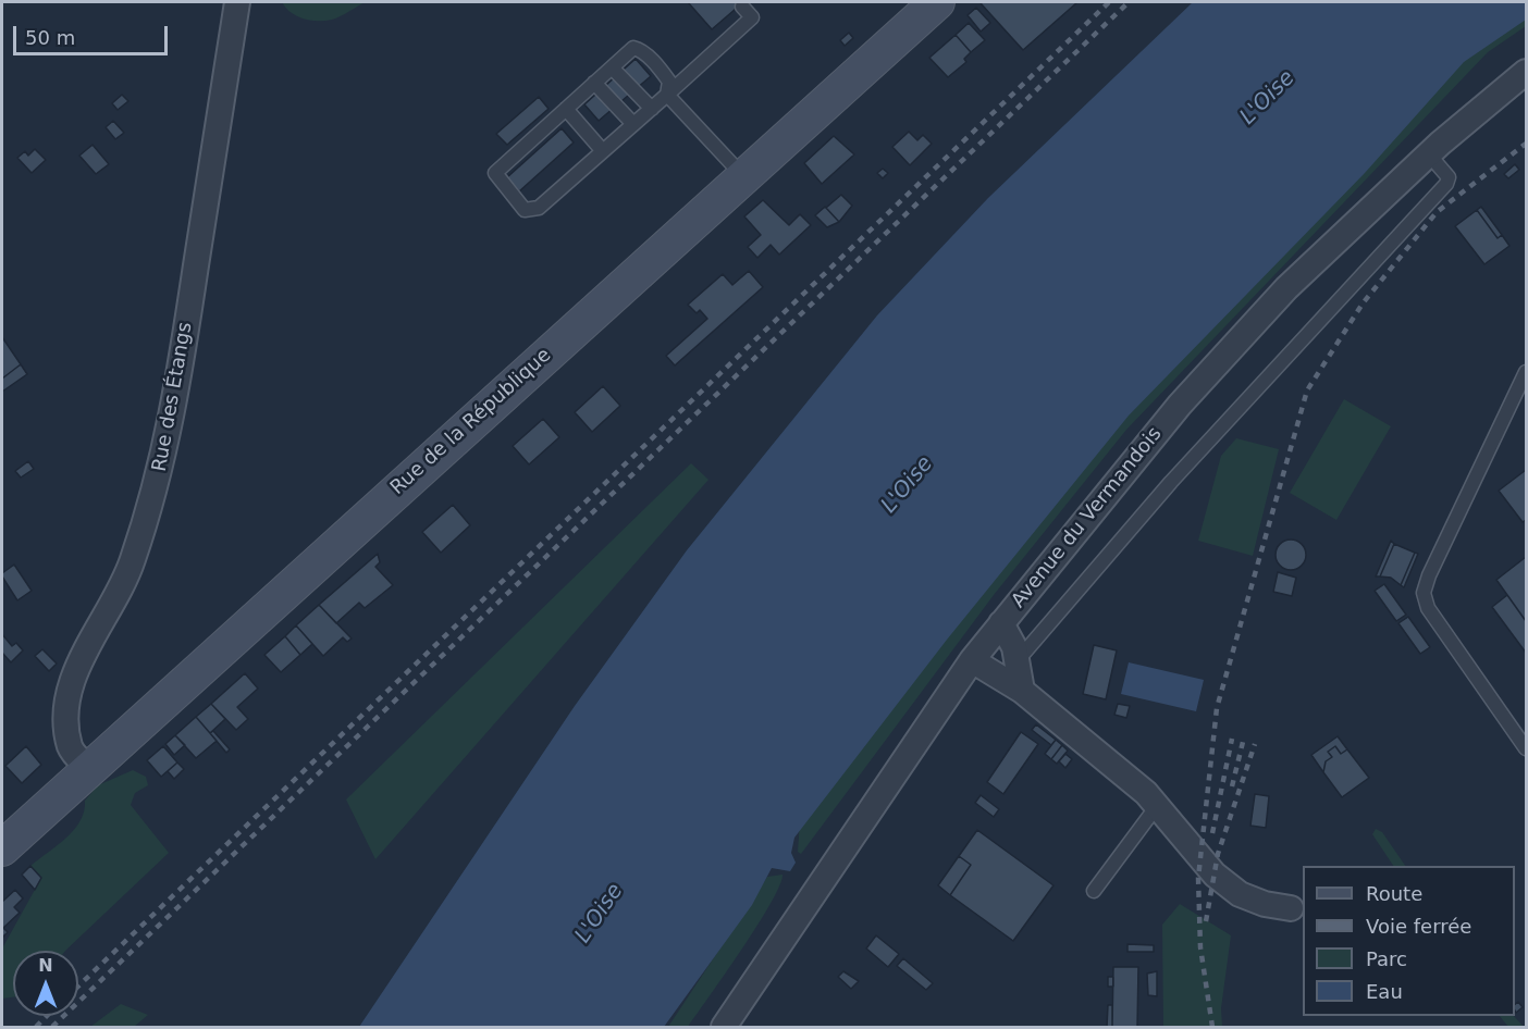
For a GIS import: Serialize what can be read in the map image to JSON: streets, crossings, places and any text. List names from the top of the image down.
{
  "streets": {
    "main road": ["Rue de la République"],
    "street": ["Rue des Étangs", "Avenue du Vermandois"]
  },
  "crossings": [
    ["Rue des Étangs", "Rue de la République"]
  ],
  "water": ["L'Oise"],
  "legend": [
    "Route",
    "Voie ferrée",
    "Parc",
    "Eau"
  ],
  "scale_bar": "50 m",
  "north": "top"
}
